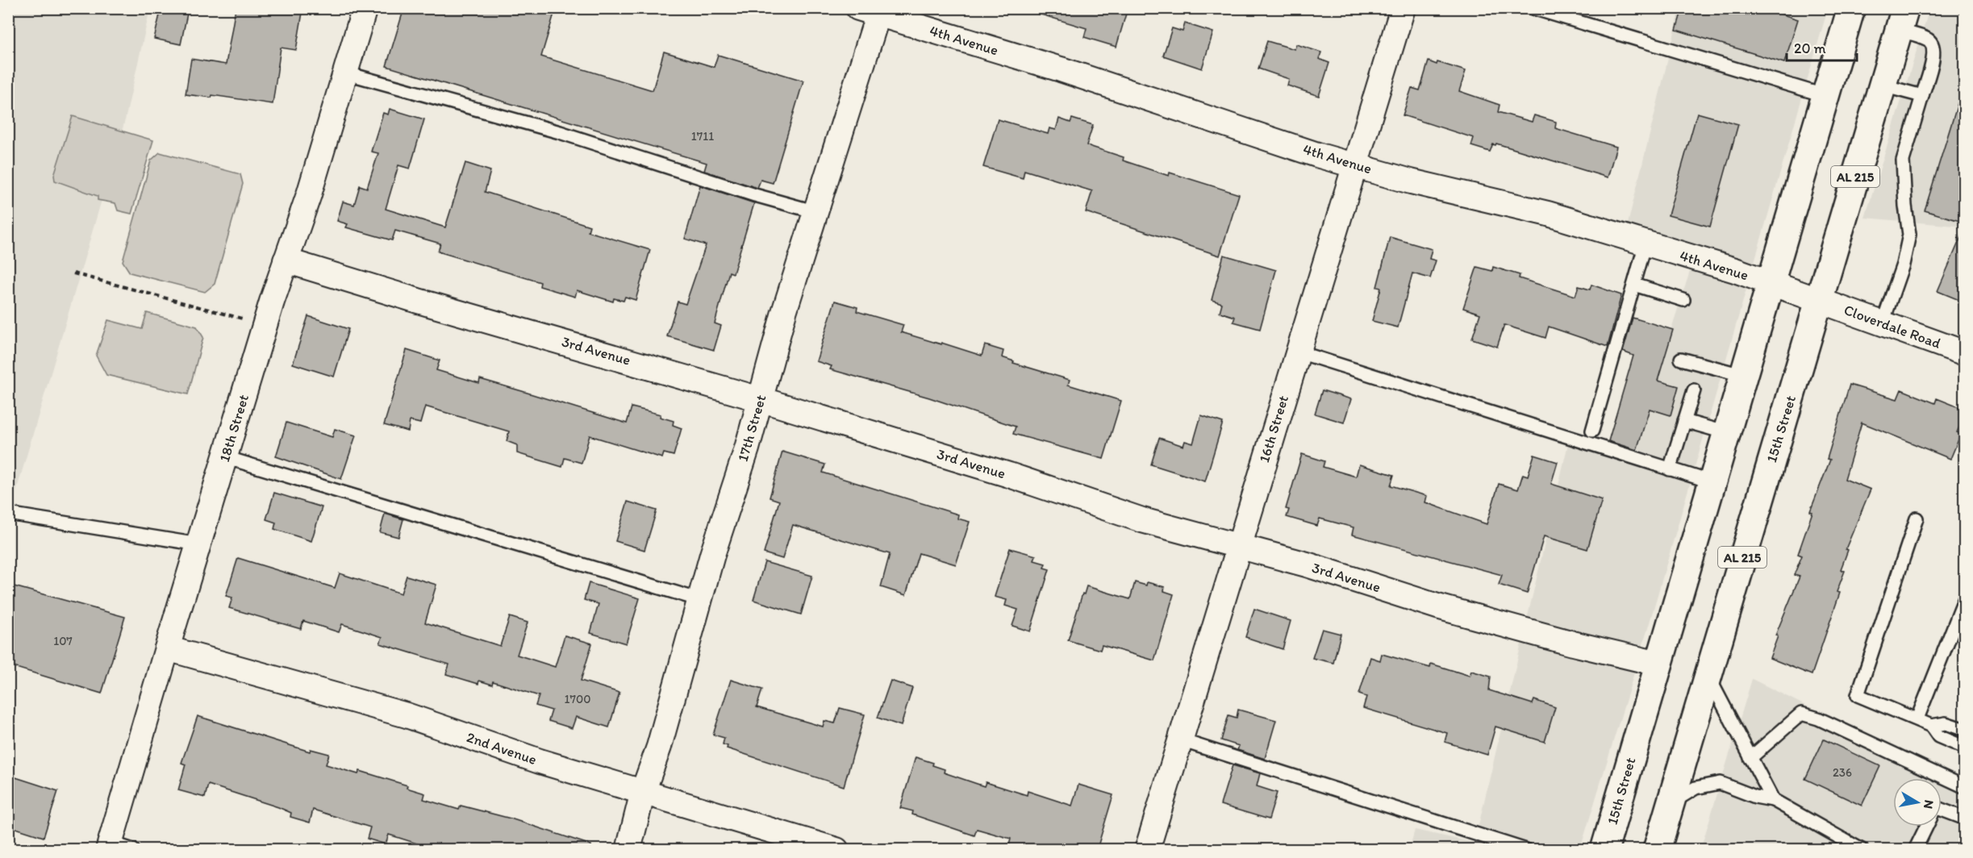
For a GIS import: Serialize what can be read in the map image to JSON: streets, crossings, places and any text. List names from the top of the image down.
{
  "streets": {
    "main road": ["AL 215", "15th Street"],
    "street": [
      "4th Avenue",
      "Cloverdale Road",
      "3rd Avenue",
      "18th Street",
      "17th Street",
      "16th Street",
      "2nd Avenue"
    ]
  },
  "crossings": [
    ["4th Avenue", "Cloverdale Road"],
    ["4th Avenue", "17th Street"],
    ["4th Avenue", "16th Street"],
    ["4th Avenue", "15th Street"],
    ["Cloverdale Road", "15th Street"],
    ["3rd Avenue", "18th Street"],
    ["3rd Avenue", "17th Street"],
    ["3rd Avenue", "16th Street"],
    ["3rd Avenue", "15th Street"],
    ["18th Street", "2nd Avenue"],
    ["17th Street", "2nd Avenue"]
  ],
  "house_numbers": [
    "1711",
    "107",
    "1700",
    "236"
  ],
  "scale_bar": "20 m",
  "north": "right"
}
